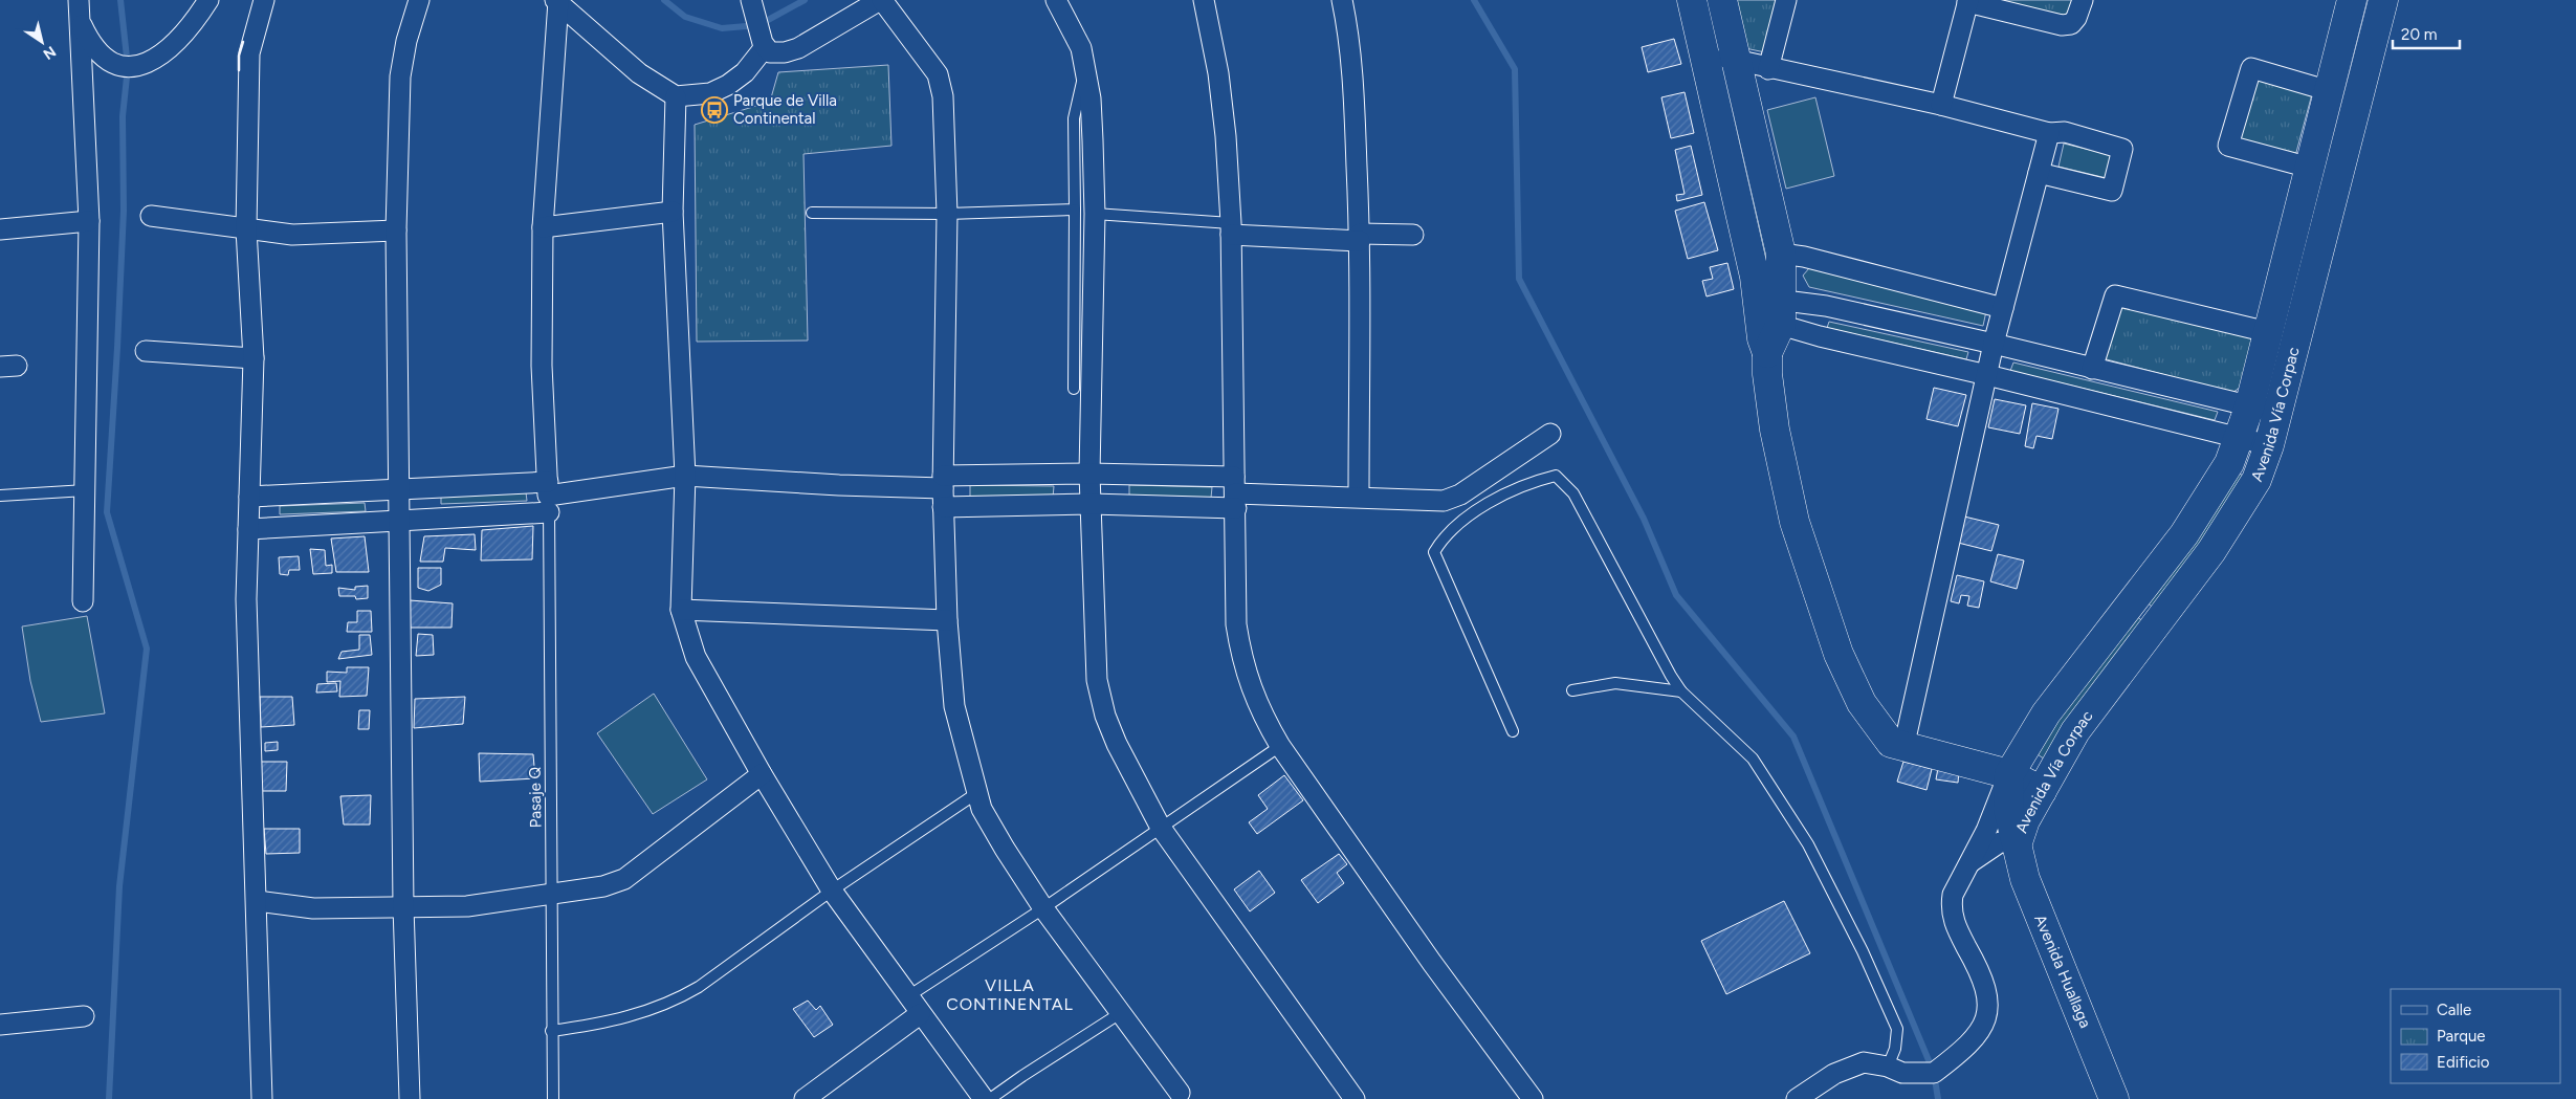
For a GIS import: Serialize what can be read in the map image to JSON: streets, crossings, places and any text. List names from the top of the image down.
{
  "streets": {
    "main road": ["Avenida Vía Corpac", "Avenida Huallaga"],
    "lane": ["Pasaje Q"]
  },
  "crossings": [
    ["Avenida Vía Corpac", "Avenida Huallaga"]
  ],
  "districts": ["VILLA CONTINENTAL"],
  "places": {
    "bus stop": ["Parque de Villa Continental"]
  },
  "legend": ["Calle", "Parque", "Edificio"],
  "scale_bar": "20 m",
  "north": "bottom right"
}
